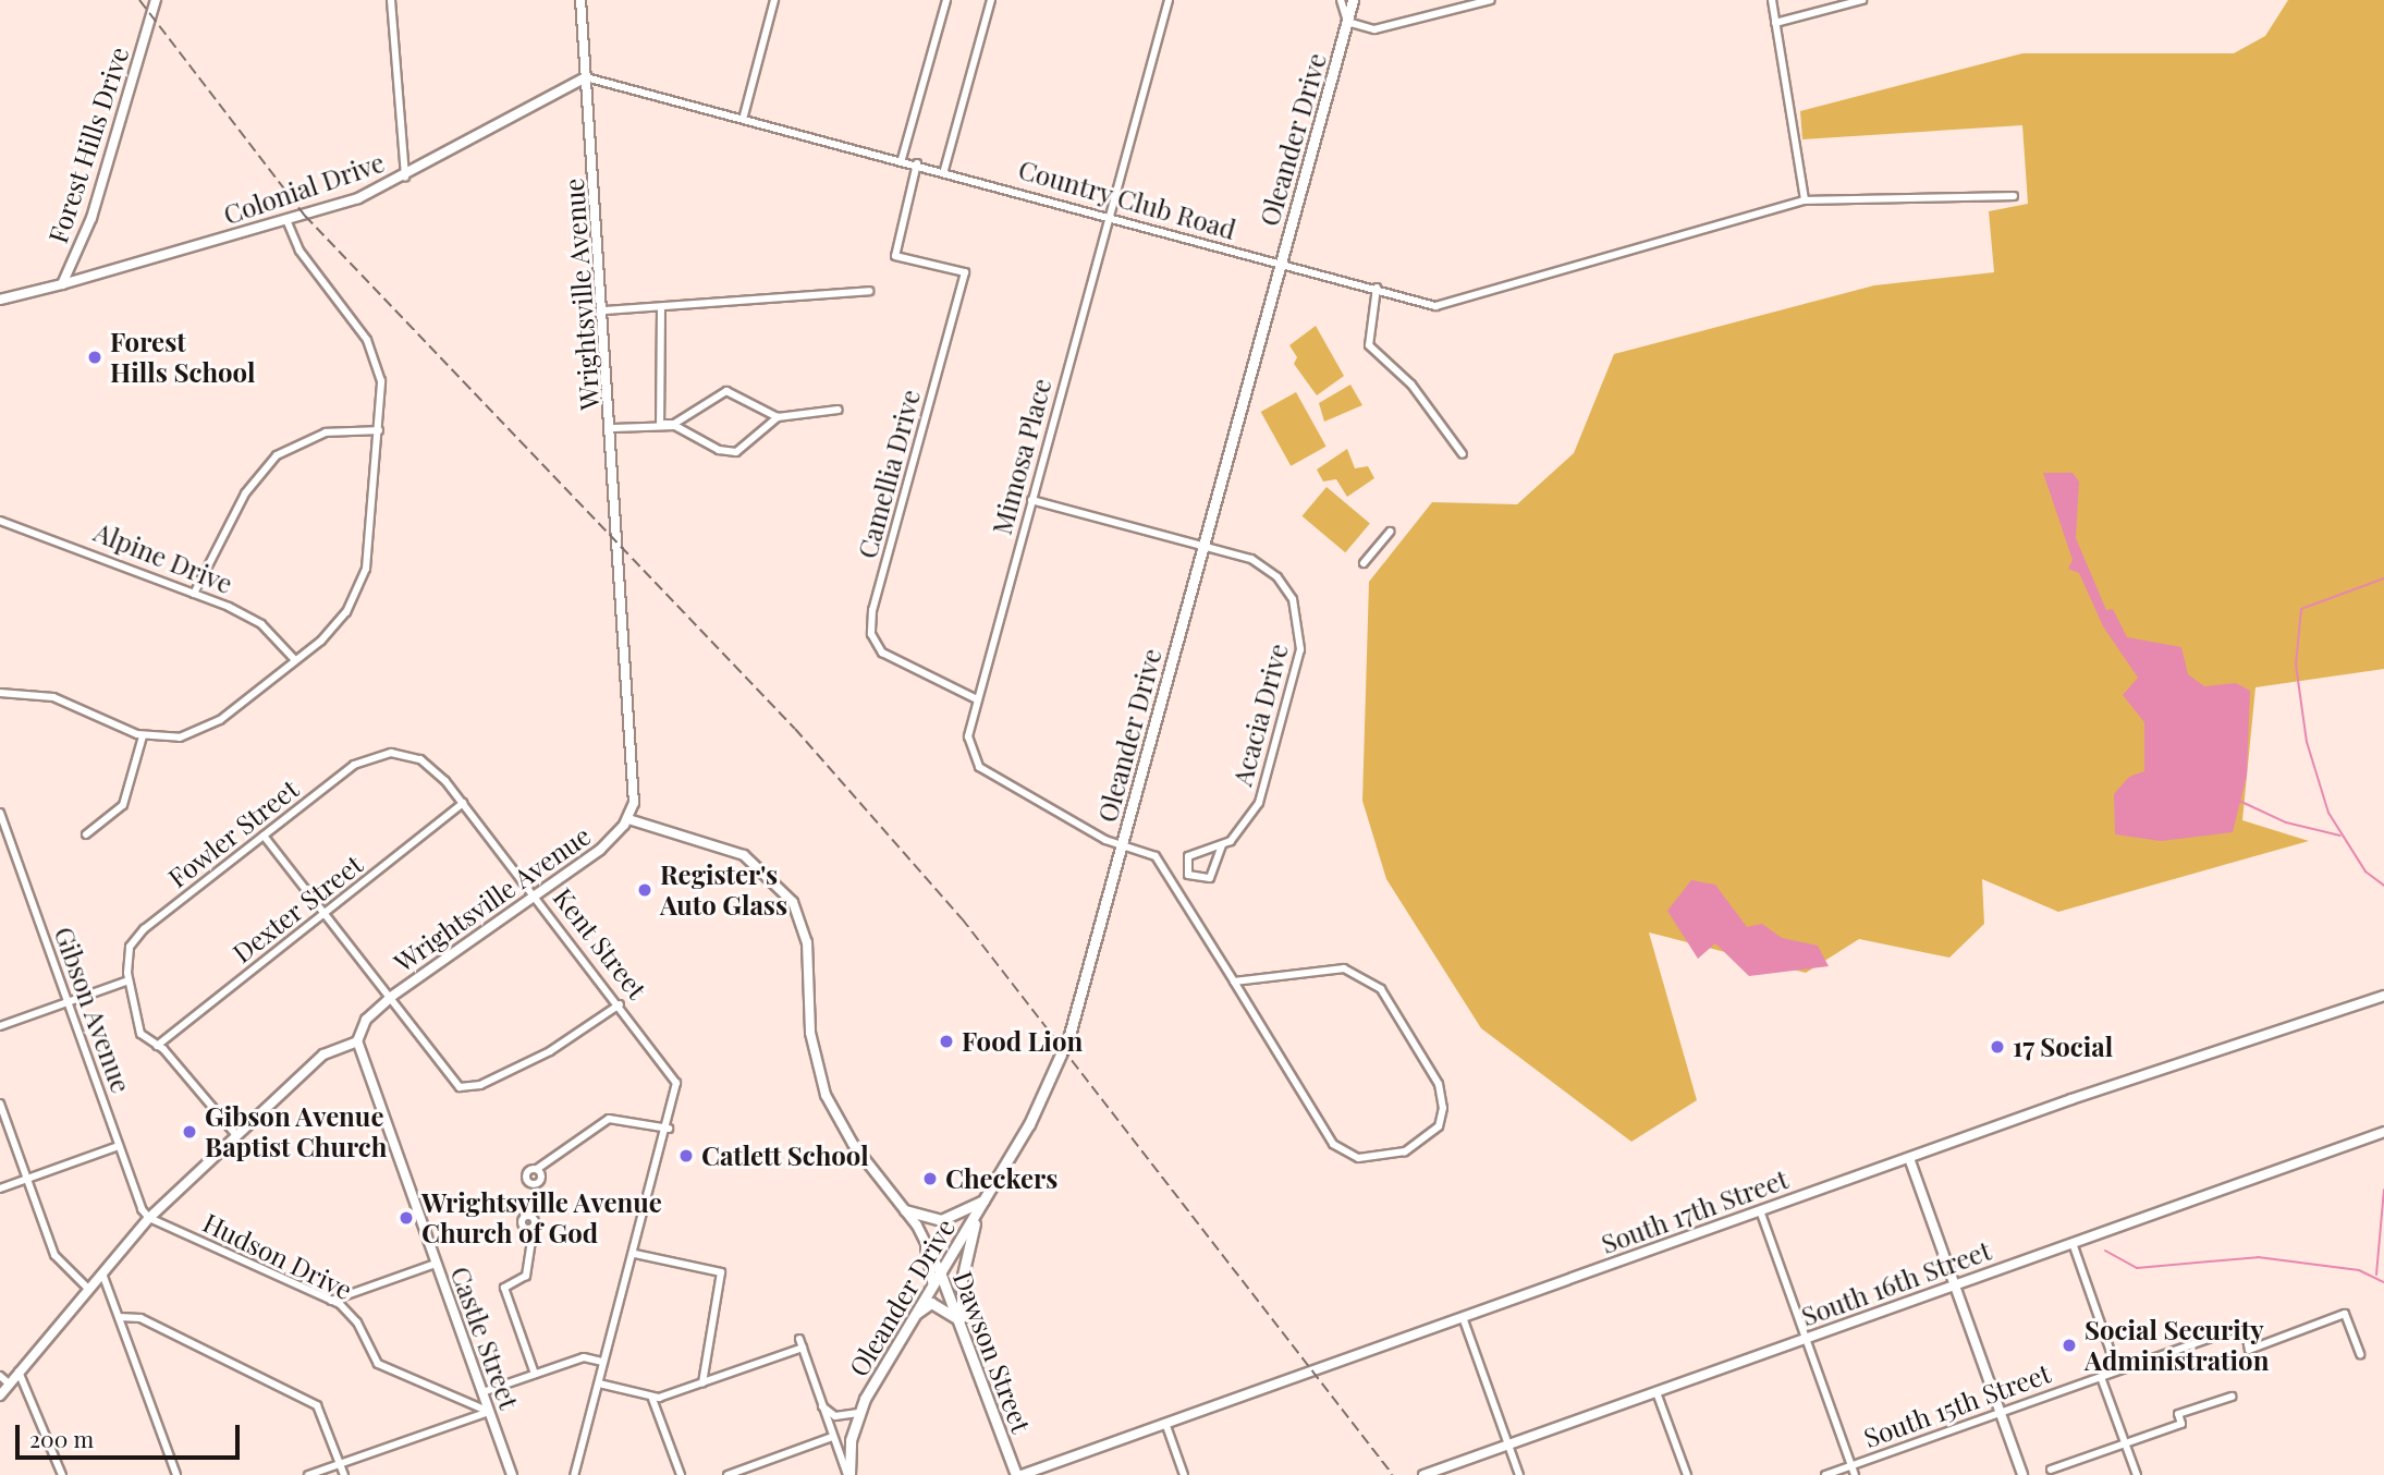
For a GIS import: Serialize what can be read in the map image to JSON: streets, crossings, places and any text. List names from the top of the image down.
{
  "streets": {
    "main road": ["Oleander Drive", "Dawson Street"],
    "street": [
      "Forest Hills Drive",
      "Colonial Drive",
      "Country Club Road",
      "Wrightsville Avenue",
      "Mimosa Place",
      "Camellia Drive",
      "Alpine Drive",
      "Acacia Drive",
      "Fowler Street",
      "Dexter Street",
      "Kent Street",
      "Gibson Avenue",
      "South 17th Street",
      "Hudson Drive",
      "South 16th Street",
      "Castle Street",
      "South 15th Street"
    ]
  },
  "crossings": [
    ["Oleander Drive", "Country Club Road"],
    ["Oleander Drive", "Mimosa Place"],
    ["Oleander Drive", "Acacia Drive"],
    ["Oleander Drive", "Dawson Street"],
    ["Forest Hills Drive", "Colonial Drive"],
    ["Colonial Drive", "Country Club Road"],
    ["Colonial Drive", "Wrightsville Avenue"],
    ["Country Club Road", "Wrightsville Avenue"],
    ["Country Club Road", "Mimosa Place"],
    ["Country Club Road", "Camellia Drive"],
    ["Wrightsville Avenue", "Kent Street"],
    ["Wrightsville Avenue", "Castle Street"],
    ["Wrightsville Avenue", "Dawson Street"],
    ["Mimosa Place", "Camellia Drive"],
    ["Mimosa Place", "Acacia Drive"],
    ["Fowler Street", "Dexter Street"],
    ["Fowler Street", "Kent Street"],
    ["Dexter Street", "Kent Street"],
    ["Gibson Avenue", "Hudson Drive"],
    ["South 17th Street", "Dawson Street"],
    ["Hudson Drive", "Castle Street"]
  ],
  "places": [
    "Forest Hills School",
    "Register's Auto Glass",
    "Food Lion",
    "17 Social",
    "Gibson Avenue Baptist Church",
    "Catlett School",
    "Checkers",
    "Wrightsville Avenue Church of God",
    "Social Security Administration"
  ],
  "scale_bar": "200 m"
}
